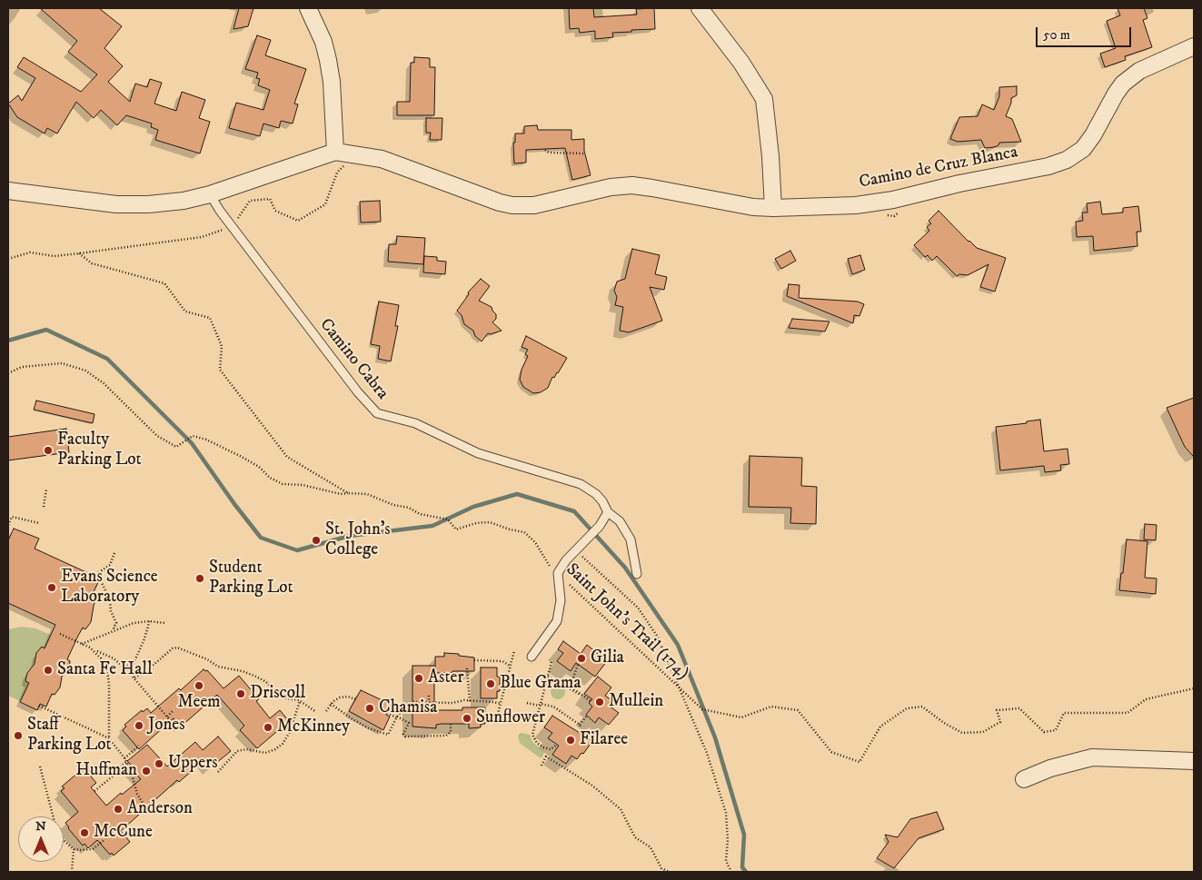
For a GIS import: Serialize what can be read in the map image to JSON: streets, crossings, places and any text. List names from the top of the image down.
{
  "streets": {
    "street": ["Camino de Cruz Blanca"],
    "lane": ["Camino Cabra"],
    "path": ["Saint John's Trail (174)"]
  },
  "crossings": [
    ["Camino de Cruz Blanca", "Camino Cabra"]
  ],
  "places": [
    "Faculty Parking Lot",
    "St. John's College",
    "Student Parking Lot",
    "Evans Science Laboratory",
    "Gilia",
    "Santa Fe Hall",
    "Aster",
    "Blue Grama",
    "Meem",
    "Driscoll",
    "Mullein",
    "Chamisa",
    "Sunflower",
    "Jones",
    "McKinney",
    "Staff Parking Lot",
    "Filaree",
    "Uppers",
    "Huffman",
    "Anderson",
    "McCune"
  ],
  "scale_bar": "50 m",
  "north": "top"
}
